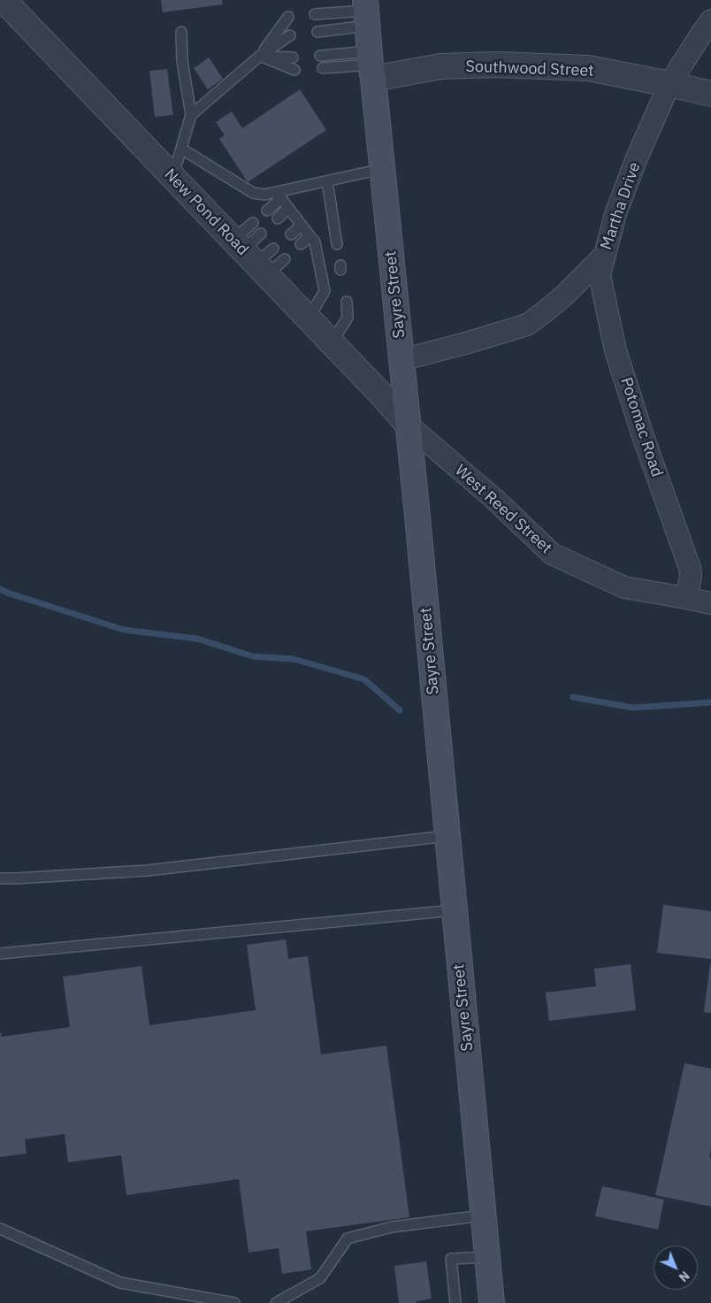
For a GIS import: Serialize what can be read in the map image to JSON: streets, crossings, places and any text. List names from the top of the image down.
{
  "streets": {
    "main road": ["Sayre Street"],
    "street": [
      "Southwood Street",
      "Martha Drive",
      "New Pond Road",
      "Potomac Road",
      "West Reed Street"
    ]
  },
  "crossings": [
    ["Southwood Street", "Martha Drive"],
    ["Southwood Street", "Sayre Street"],
    ["Martha Drive", "Sayre Street"],
    ["Martha Drive", "Potomac Road"],
    ["New Pond Road", "Sayre Street"],
    ["New Pond Road", "West Reed Street"],
    ["Sayre Street", "West Reed Street"],
    ["Potomac Road", "West Reed Street"]
  ],
  "north": "bottom right"
}
